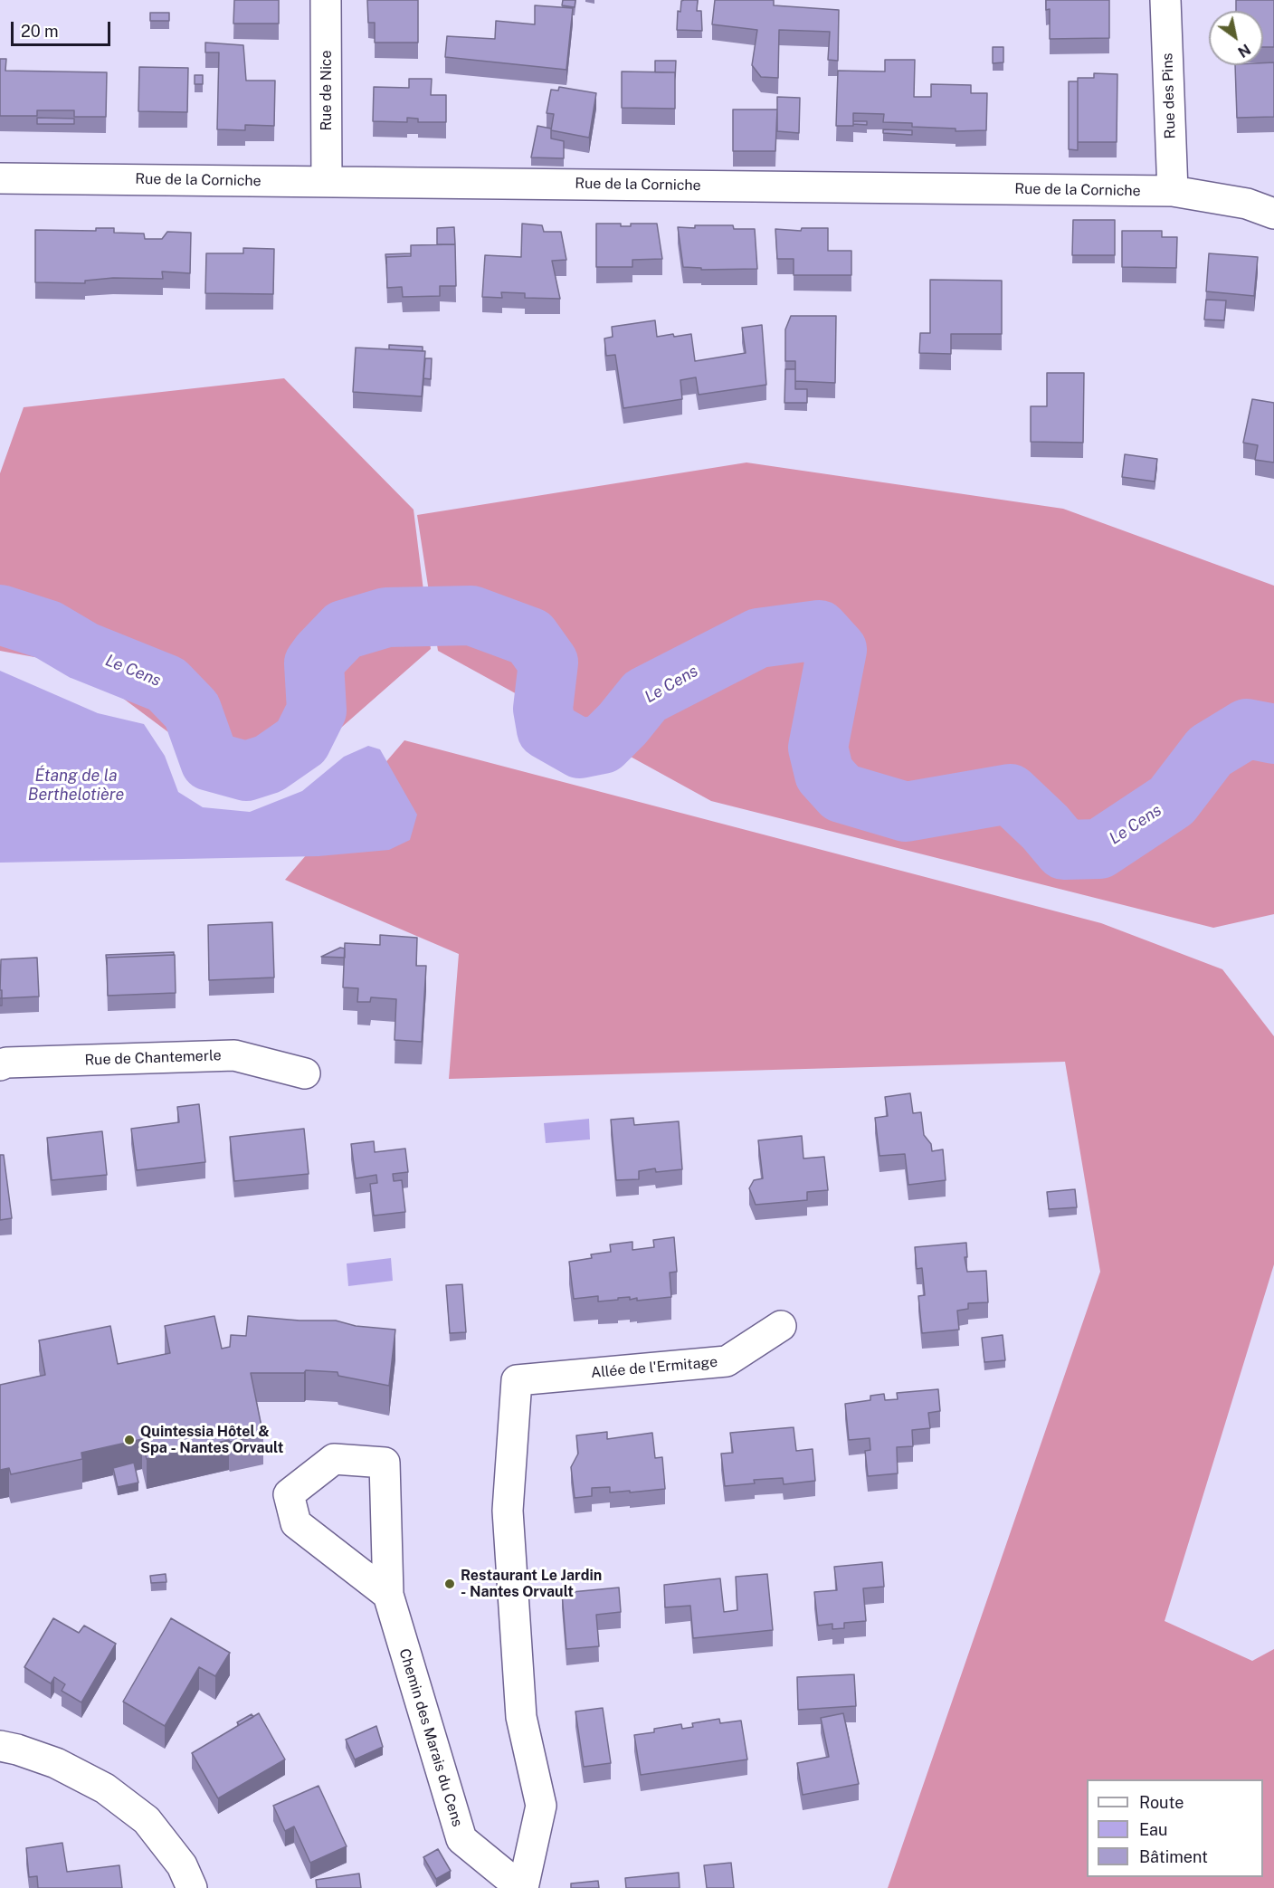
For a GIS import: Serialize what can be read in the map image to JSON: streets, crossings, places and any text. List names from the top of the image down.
{
  "streets": {
    "street": [
      "Rue de Nice",
      "Rue des Pins",
      "Rue de la Corniche",
      "Rue de Chantemerle",
      "Allée de l'Ermitage",
      "Chemin des Marais du Cens"
    ]
  },
  "crossings": [
    ["Rue de Nice", "Rue de la Corniche"],
    ["Rue des Pins", "Rue de la Corniche"],
    ["Allée de l'Ermitage", "Chemin des Marais du Cens"]
  ],
  "water": ["Le Cens", "Étang de la Berthelotière"],
  "places": ["Quintessia Hôtel & Spa - Nantes Orvault", "Restaurant Le Jardin - Nantes Orvault"],
  "legend": ["Route", "Eau", "Bâtiment"],
  "scale_bar": "20 m",
  "north": "bottom right"
}
